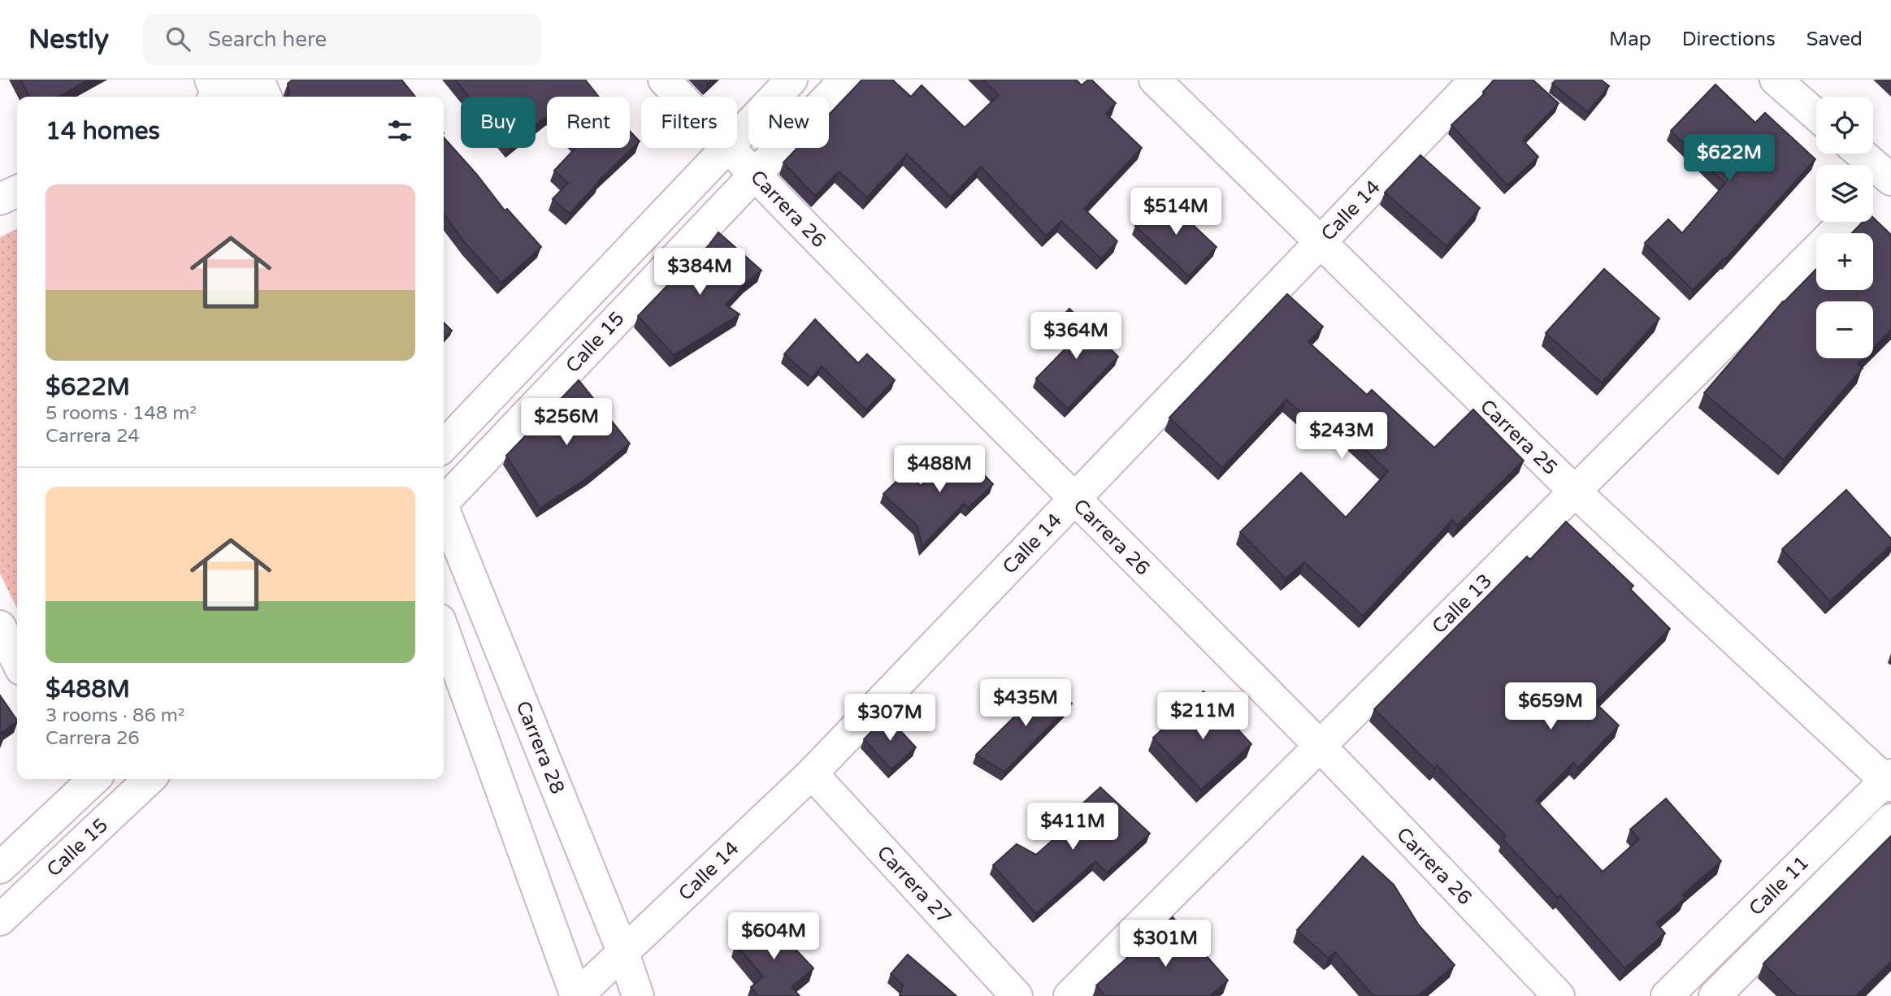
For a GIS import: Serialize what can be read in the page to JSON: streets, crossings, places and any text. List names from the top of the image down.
{
  "streets": {
    "main road": [
      "Carrera 26",
      "Calle 14",
      "Calle 15",
      "Carrera 25",
      "Calle 13",
      "Carrera 28",
      "Carrera 27",
      "Calle 11"
    ]
  },
  "crossings": [
    ["Carrera 26", "Calle 14"],
    ["Carrera 26", "Calle 15"],
    ["Carrera 26", "Calle 13"],
    ["Calle 14", "Carrera 25"],
    ["Calle 14", "Carrera 28"],
    ["Calle 14", "Carrera 27"],
    ["Carrera 25", "Calle 13"],
    ["Carrera 25", "Calle 11"]
  ],
  "page": {
    "header": "Nestly",
    "search": "Search here",
    "nav": ["Map", "Directions", "Saved"],
    "map_buttons": ["+", "−"],
    "chip": [
      "Buy",
      "Rent",
      "Filters",
      "New"
    ],
    "heading": "14 homes",
    "price": [
      "$622M",
      "$514M",
      "$384M",
      "$364M",
      "$256M",
      "$243M",
      "$488M",
      "$435M",
      "$659M",
      "$211M",
      "$307M",
      "$411M",
      "$604M",
      "$301M"
    ],
    "list": [
      {
        "name": "$622M",
        "note": "5 rooms · 148 m² · Carrera 24"
      },
      {
        "name": "$488M",
        "note": "3 rooms · 86 m² · Carrera 26"
      }
    ]
  }
}
